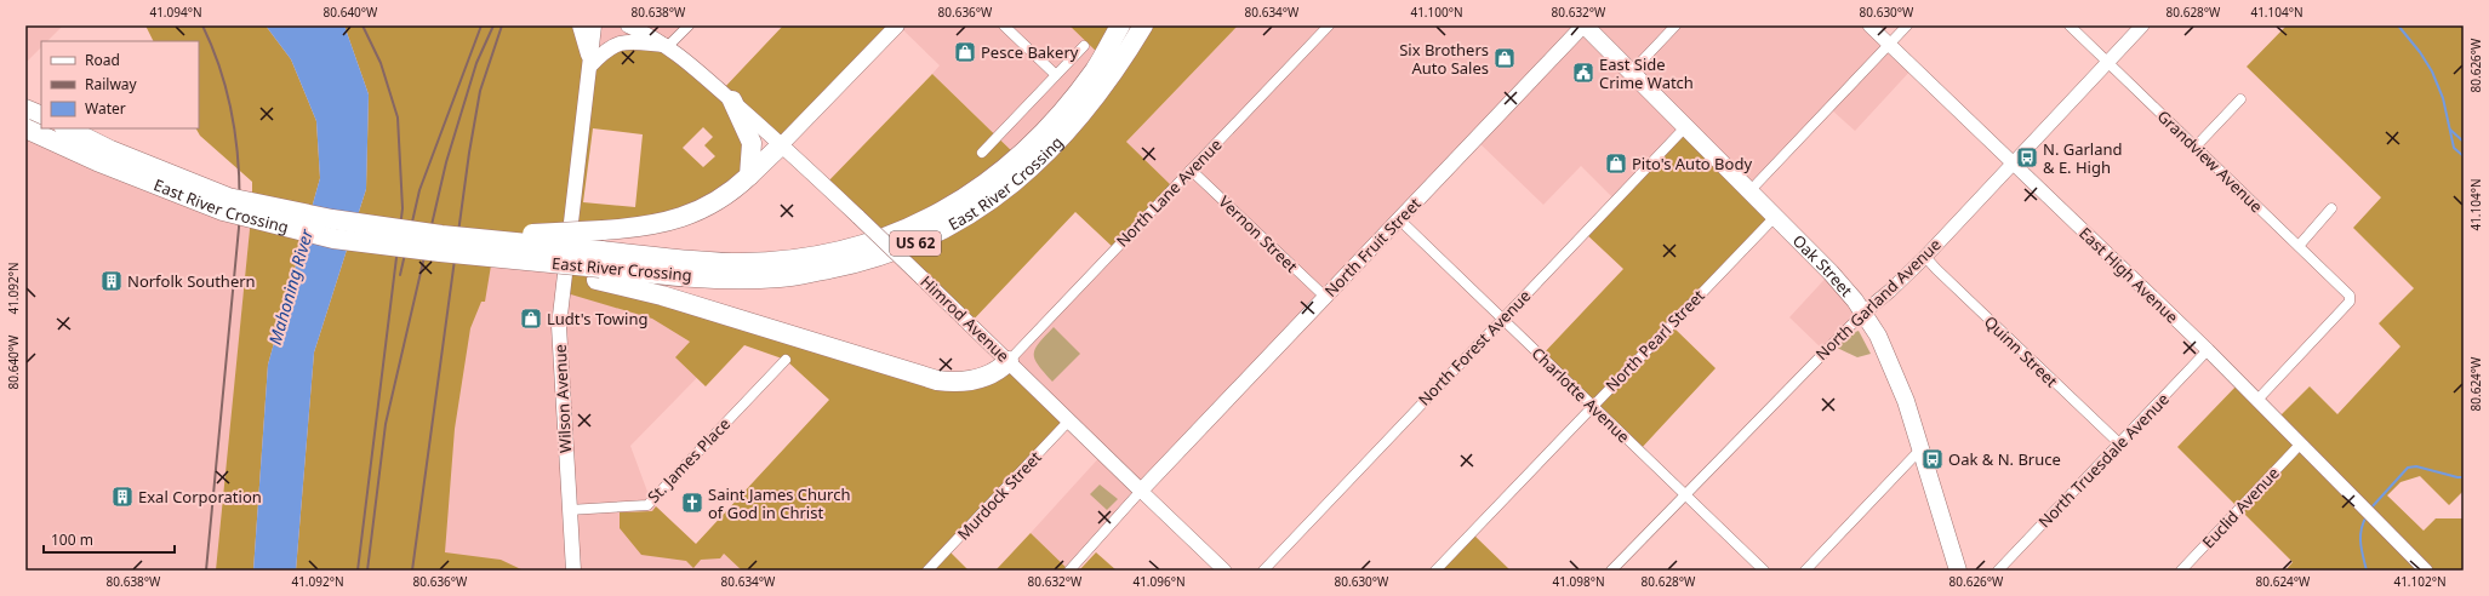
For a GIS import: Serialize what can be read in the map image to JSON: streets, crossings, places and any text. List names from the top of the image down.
{
  "streets": {
    "highway": ["East River Crossing", "US 62", "Oak Street"],
    "main road": ["North Fruit Street", "Himrod Avenue", "Wilson Avenue"],
    "street": [
      "Grandview Avenue",
      "North Lane Avenue",
      "Vernon Street",
      "East High Avenue",
      "North Garland Avenue",
      "North Pearl Street",
      "North Forest Avenue",
      "Quinn Street",
      "Charlotte Avenue",
      "St. James Place",
      "North Truesdale Avenue",
      "Murdock Street",
      "Euclid Avenue"
    ]
  },
  "crossings": [
    ["Grandview Avenue", "East High Avenue"],
    ["Grandview Avenue", "North Garland Avenue"],
    ["North Lane Avenue", "Vernon Street"],
    ["North Lane Avenue", "Himrod Avenue"],
    ["Vernon Street", "North Fruit Street"],
    ["North Fruit Street", "Oak Street"],
    ["North Fruit Street", "Himrod Avenue"],
    ["North Fruit Street", "Charlotte Avenue"],
    ["Oak Street", "North Garland Avenue"],
    ["Oak Street", "North Pearl Street"],
    ["Oak Street", "North Forest Avenue"],
    ["East High Avenue", "North Garland Avenue"],
    ["East High Avenue", "North Truesdale Avenue"],
    ["East High Avenue", "Euclid Avenue"],
    ["North Garland Avenue", "Quinn Street"],
    ["North Garland Avenue", "Charlotte Avenue"],
    ["Himrod Avenue", "Murdock Street"],
    ["North Pearl Street", "Charlotte Avenue"],
    ["North Forest Avenue", "Charlotte Avenue"],
    ["Quinn Street", "North Truesdale Avenue"],
    ["Wilson Avenue", "St. James Place"]
  ],
  "water": ["Mahoning River"],
  "places": {
    "shop": [
      "Pesce Bakery",
      "Six Brothers Auto Sales",
      "Pito's Auto Body",
      "Ludt's Towing"
    ],
    "public building": ["East Side Crime Watch"],
    "bus stop": ["N. Garland & E. High", "Oak & N. Bruce"],
    "building": ["Norfolk Southern", "Exal Corporation"],
    "church": ["Saint James Church of God in Christ"]
  },
  "legend": ["Road", "Railway", "Water"],
  "scale_bar": "100 m",
  "coordinates": [
    "41.094°N",
    "80.640°W",
    "80.638°W",
    "80.636°W",
    "80.634°W",
    "41.100°N",
    "80.632°W",
    "80.630°W",
    "80.628°W",
    "41.104°N",
    "80.626°W",
    "41.092°N",
    "80.624°W",
    "41.096°N",
    "41.098°N",
    "41.102°N"
  ]
}
